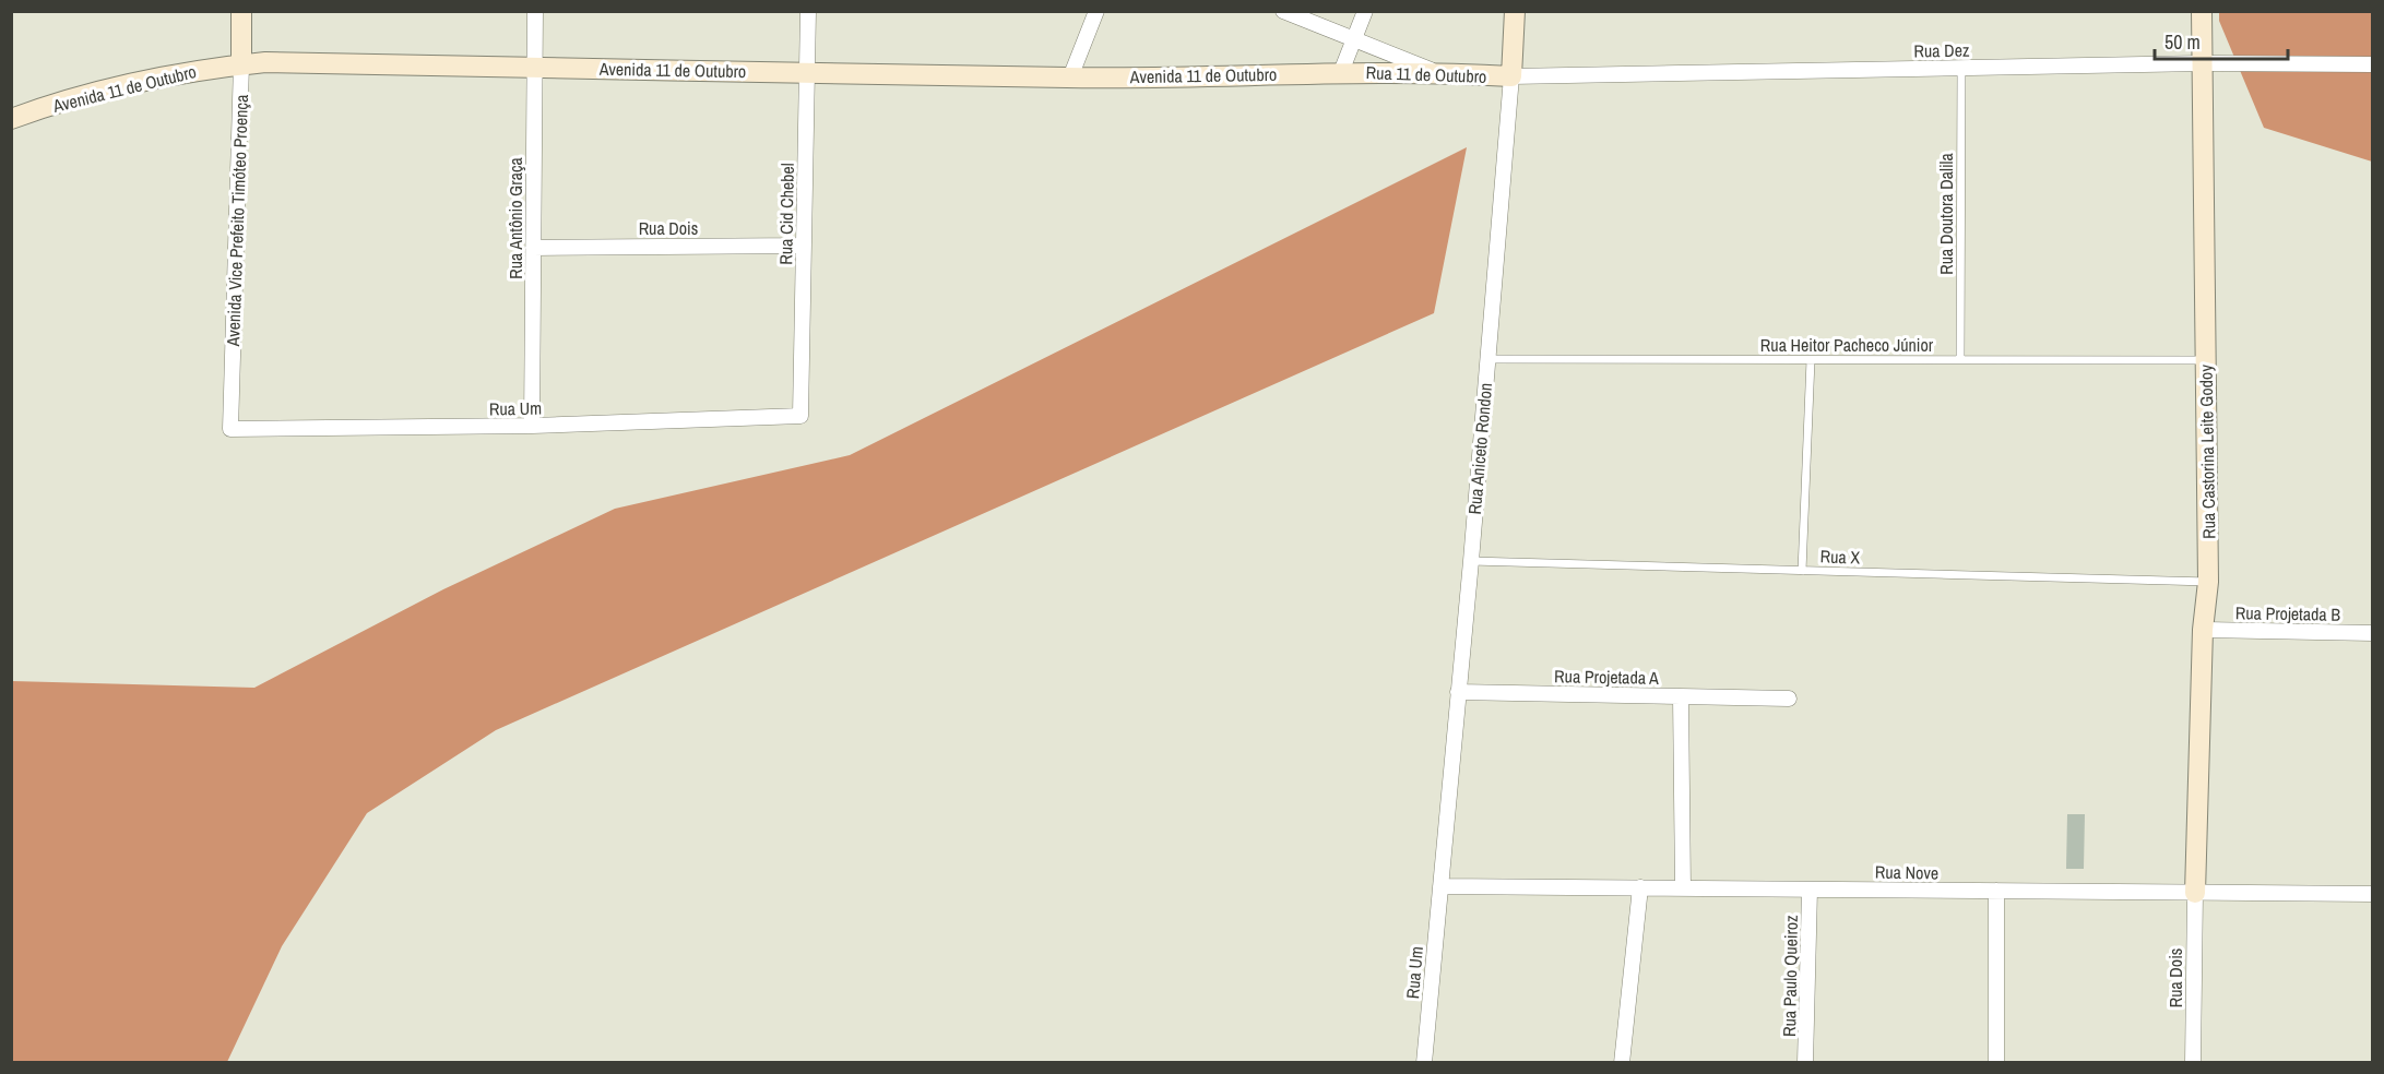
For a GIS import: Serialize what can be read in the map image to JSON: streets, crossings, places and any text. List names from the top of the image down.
{
  "streets": {
    "street": [
      "Rua Dez",
      "Avenida 11 de Outubro",
      "Rua 11 de Outubro",
      "Rua Cid Chebel",
      "Rua Antônio Graça",
      "Avenida Vice Prefeito Timóteo Proença",
      "Rua Dois",
      "Rua Um",
      "Rua Aniceto Rondon",
      "Rua Castorina Leite Godoy",
      "Rua Projetada B",
      "Rua Projetada A",
      "Rua Nove",
      "Rua Paulo Queiroz"
    ],
    "lane": ["Rua Doutora Dalila", "Rua Heitor Pacheco Júnior", "Rua X"]
  },
  "crossings": [
    ["Rua Dez", "Rua 11 de Outubro"],
    ["Rua Dez", "Rua Doutora Dalila"],
    ["Rua Dez", "Rua Aniceto Rondon"],
    ["Rua Dez", "Rua Castorina Leite Godoy"],
    ["Avenida 11 de Outubro", "Rua 11 de Outubro"],
    ["Avenida 11 de Outubro", "Rua Cid Chebel"],
    ["Avenida 11 de Outubro", "Rua Antônio Graça"],
    ["Avenida 11 de Outubro", "Avenida Vice Prefeito Timóteo Proença"],
    ["Rua 11 de Outubro", "Rua Aniceto Rondon"],
    ["Rua Cid Chebel", "Rua Dois"],
    ["Rua Cid Chebel", "Rua Um"],
    ["Rua Doutora Dalila", "Rua Heitor Pacheco Júnior"],
    ["Rua Antônio Graça", "Rua Dois"],
    ["Rua Antônio Graça", "Rua Um"],
    ["Avenida Vice Prefeito Timóteo Proença", "Rua Um"],
    ["Rua Dois", "Rua Castorina Leite Godoy"],
    ["Rua Dois", "Rua Nove"],
    ["Rua Heitor Pacheco Júnior", "Rua Aniceto Rondon"],
    ["Rua Heitor Pacheco Júnior", "Rua Castorina Leite Godoy"],
    ["Rua Um", "Rua Aniceto Rondon"],
    ["Rua Um", "Rua Nove"],
    ["Rua Aniceto Rondon", "Rua X"],
    ["Rua Aniceto Rondon", "Rua Projetada A"],
    ["Rua Aniceto Rondon", "Rua Nove"],
    ["Rua Castorina Leite Godoy", "Rua X"],
    ["Rua Castorina Leite Godoy", "Rua Projetada B"],
    ["Rua Castorina Leite Godoy", "Rua Nove"],
    ["Rua Projetada A", "Rua Nove"],
    ["Rua Nove", "Rua Paulo Queiroz"]
  ],
  "scale_bar": "50 m"
}
